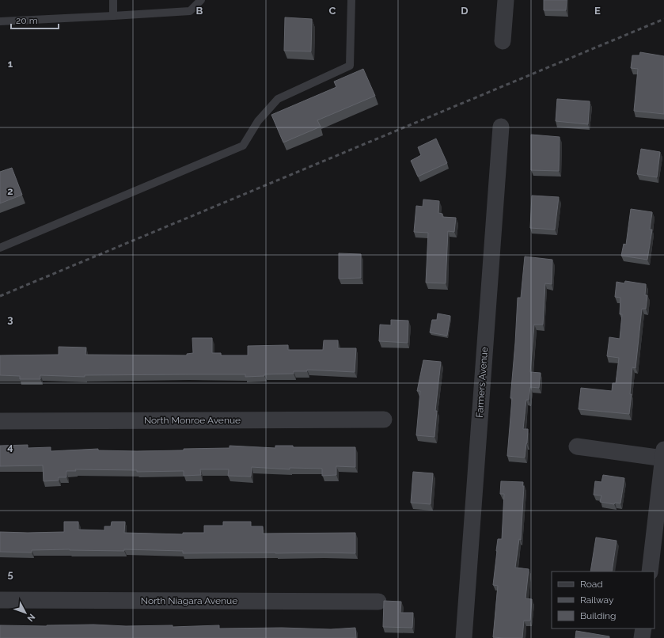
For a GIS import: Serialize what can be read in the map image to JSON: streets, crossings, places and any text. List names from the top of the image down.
{
  "streets": {
    "street": ["Farmers Avenue", "North Monroe Avenue", "North Niagara Avenue"]
  },
  "legend": ["Road", "Railway", "Building"],
  "scale_bar": "20 m",
  "north": "bottom right",
  "grid": {
    "columns": [
      "B",
      "C",
      "D",
      "E"
    ],
    "rows": [
      "1",
      "2",
      "3",
      "4",
      "5"
    ]
  }
}
